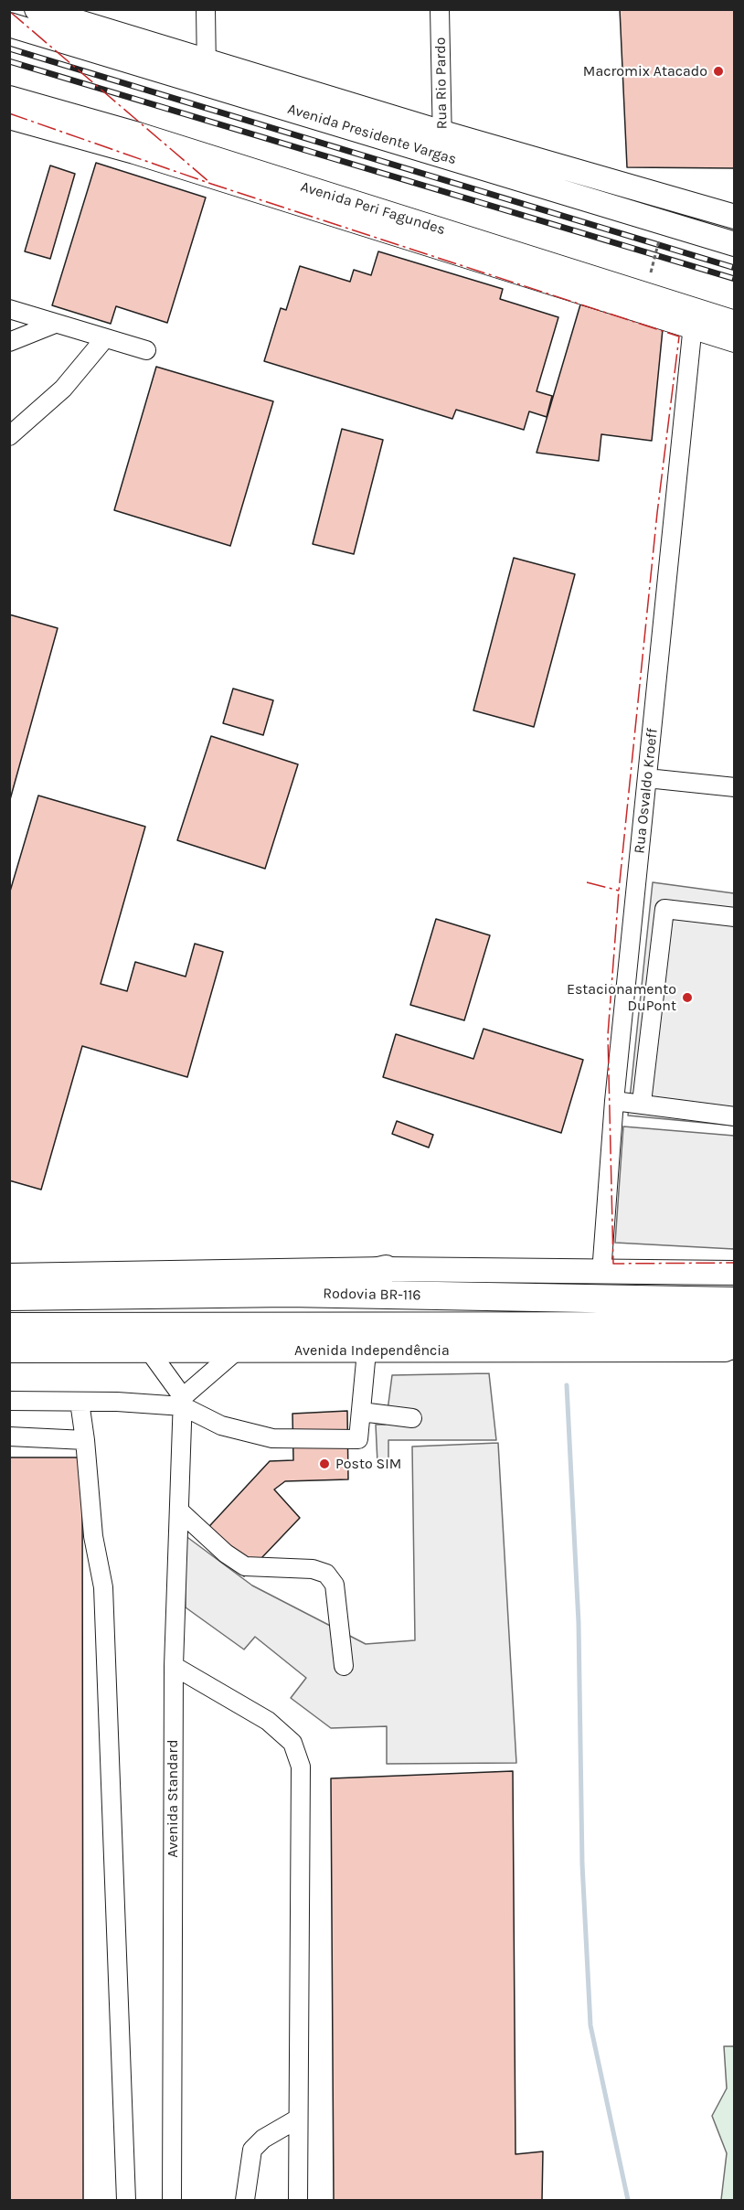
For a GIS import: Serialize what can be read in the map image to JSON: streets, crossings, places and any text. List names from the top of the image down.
{
  "streets": {
    "highway": ["Rodovia BR-116"],
    "main road": ["Avenida Presidente Vargas", "Avenida Peri Fagundes", "Avenida Independência"],
    "street": ["Rua Rio Pardo", "Rua Osvaldo Kroeff", "Avenida Standard"]
  },
  "crossings": [
    ["Rua Rio Pardo", "Avenida Presidente Vargas"],
    ["Avenida Peri Fagundes", "Rua Osvaldo Kroeff"],
    ["Rua Osvaldo Kroeff", "Rodovia BR-116"]
  ],
  "places": ["Macromix Atacado", "Estacionamento DuPont", "Posto SIM"]
}
